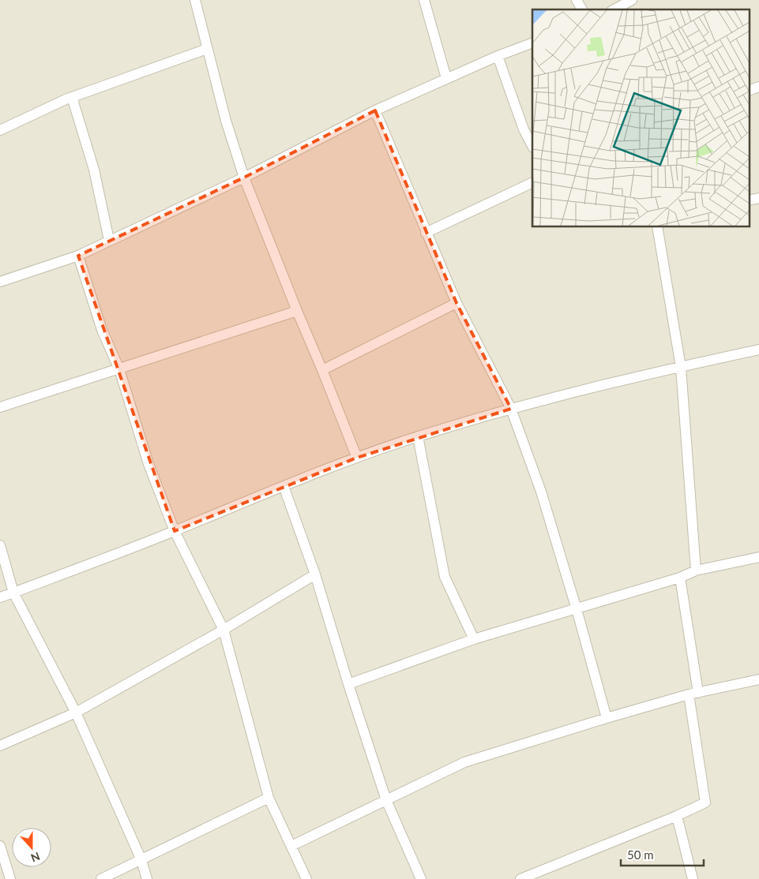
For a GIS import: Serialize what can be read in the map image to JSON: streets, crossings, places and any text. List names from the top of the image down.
{
  "scale_bar": "50 m",
  "north": "bottom"
}
